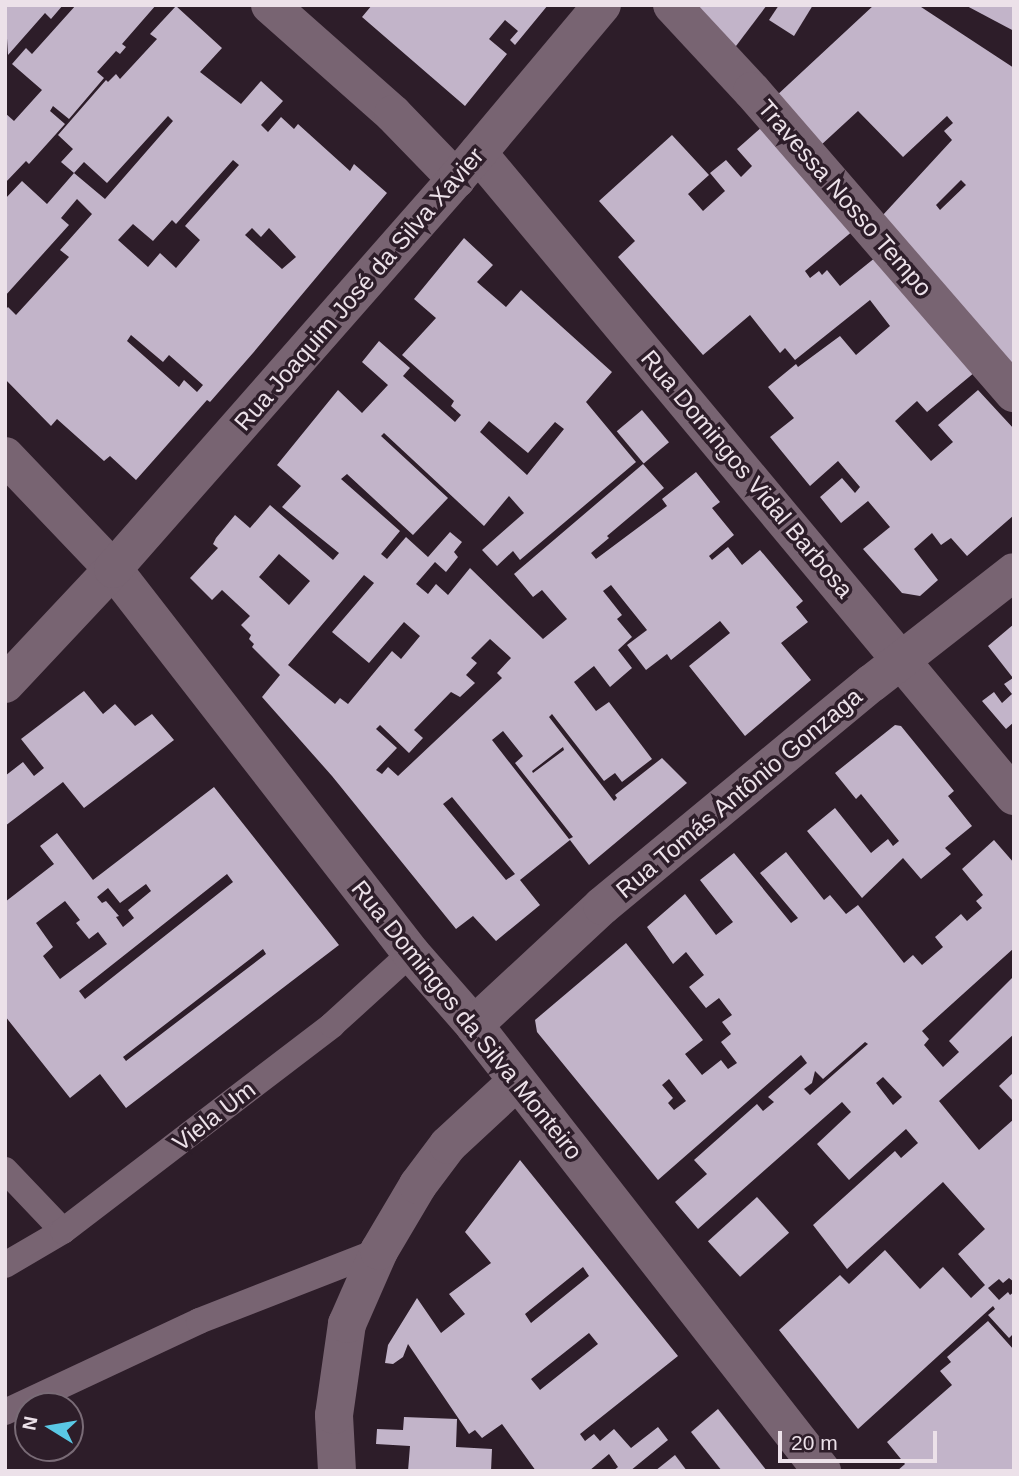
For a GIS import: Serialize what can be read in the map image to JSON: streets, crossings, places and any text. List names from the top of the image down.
{
  "streets": {
    "street": [
      "Travessa Nosso Tempo",
      "Rua Joaquim José da Silva Xavier",
      "Rua Domingos Vidal Barbosa",
      "Rua Tomás Antônio Gonzaga",
      "Rua Domingos da Silva Monteiro"
    ],
    "lane": ["Viela Um"]
  },
  "crossings": [
    ["Rua Joaquim José da Silva Xavier", "Rua Domingos Vidal Barbosa"],
    ["Rua Joaquim José da Silva Xavier", "Rua Domingos da Silva Monteiro"],
    ["Rua Domingos Vidal Barbosa", "Rua Tomás Antônio Gonzaga"],
    ["Rua Tomás Antônio Gonzaga", "Rua Domingos da Silva Monteiro"],
    ["Rua Domingos da Silva Monteiro", "Viela Um"]
  ],
  "scale_bar": "20 m",
  "north": "left"
}
